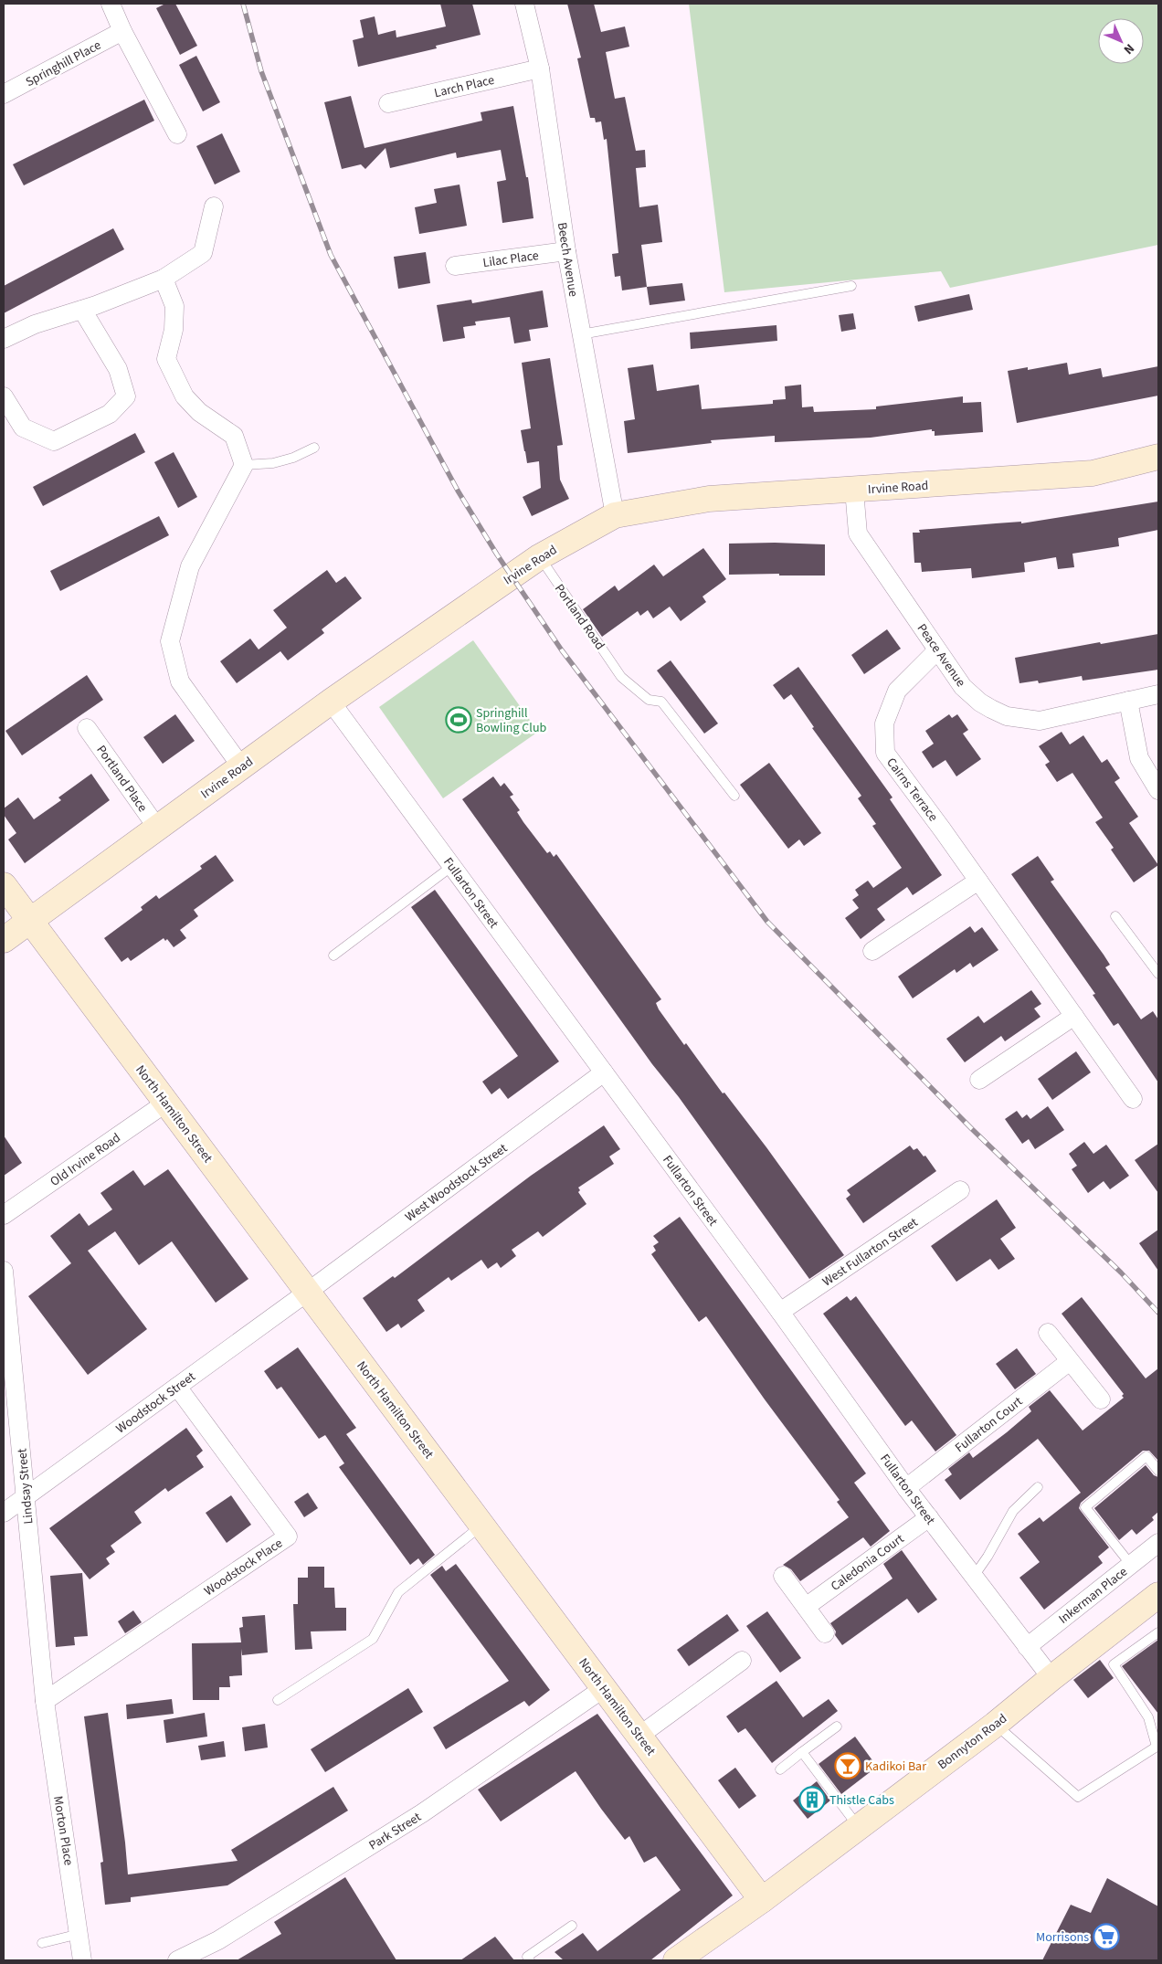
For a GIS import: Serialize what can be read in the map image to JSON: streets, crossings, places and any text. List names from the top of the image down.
{
  "streets": {
    "street": [
      "Springhill Place",
      "Larch Place",
      "Lilac Place",
      "Beech Avenue",
      "Irvine Road",
      "Peace Avenue",
      "Portland Place",
      "Cairns Terrace",
      "Fullarton Street",
      "North Hamilton Street",
      "Old Irvine Road",
      "West Woodstock Street",
      "West Fullarton Street",
      "Woodstock Street",
      "Fullarton Court",
      "Lindsay Street",
      "Caledonia Court",
      "Woodstock Place",
      "Inkerman Place",
      "Bonnyton Road",
      "Morton Place",
      "Park Street"
    ],
    "lane": ["Portland Road"]
  },
  "crossings": [
    ["Larch Place", "Beech Avenue"],
    ["Lilac Place", "Beech Avenue"],
    ["Beech Avenue", "Irvine Road"],
    ["Irvine Road", "Portland Road"],
    ["Irvine Road", "Peace Avenue"],
    ["Irvine Road", "Portland Place"],
    ["Irvine Road", "Fullarton Street"],
    ["Irvine Road", "North Hamilton Street"],
    ["Peace Avenue", "Cairns Terrace"],
    ["Fullarton Street", "West Woodstock Street"],
    ["Fullarton Street", "West Fullarton Street"],
    ["Fullarton Street", "Fullarton Court"],
    ["Fullarton Street", "Caledonia Court"],
    ["Fullarton Street", "Inkerman Place"],
    ["Fullarton Street", "Bonnyton Road"],
    ["North Hamilton Street", "Old Irvine Road"],
    ["North Hamilton Street", "West Woodstock Street"],
    ["North Hamilton Street", "Woodstock Street"],
    ["North Hamilton Street", "Bonnyton Road"],
    ["North Hamilton Street", "Park Street"],
    ["West Woodstock Street", "Woodstock Street"],
    ["Woodstock Street", "Lindsay Street"],
    ["Woodstock Street", "Woodstock Place"],
    ["Lindsay Street", "Woodstock Place"],
    ["Lindsay Street", "Morton Place"],
    ["Woodstock Place", "Morton Place"]
  ],
  "places": {
    "sports": ["Springhill Bowling Club"],
    "bar": ["Kadikoi Bar"],
    "building": ["Thistle Cabs"],
    "supermarket": ["Morrisons"]
  },
  "north": "bottom right"
}
